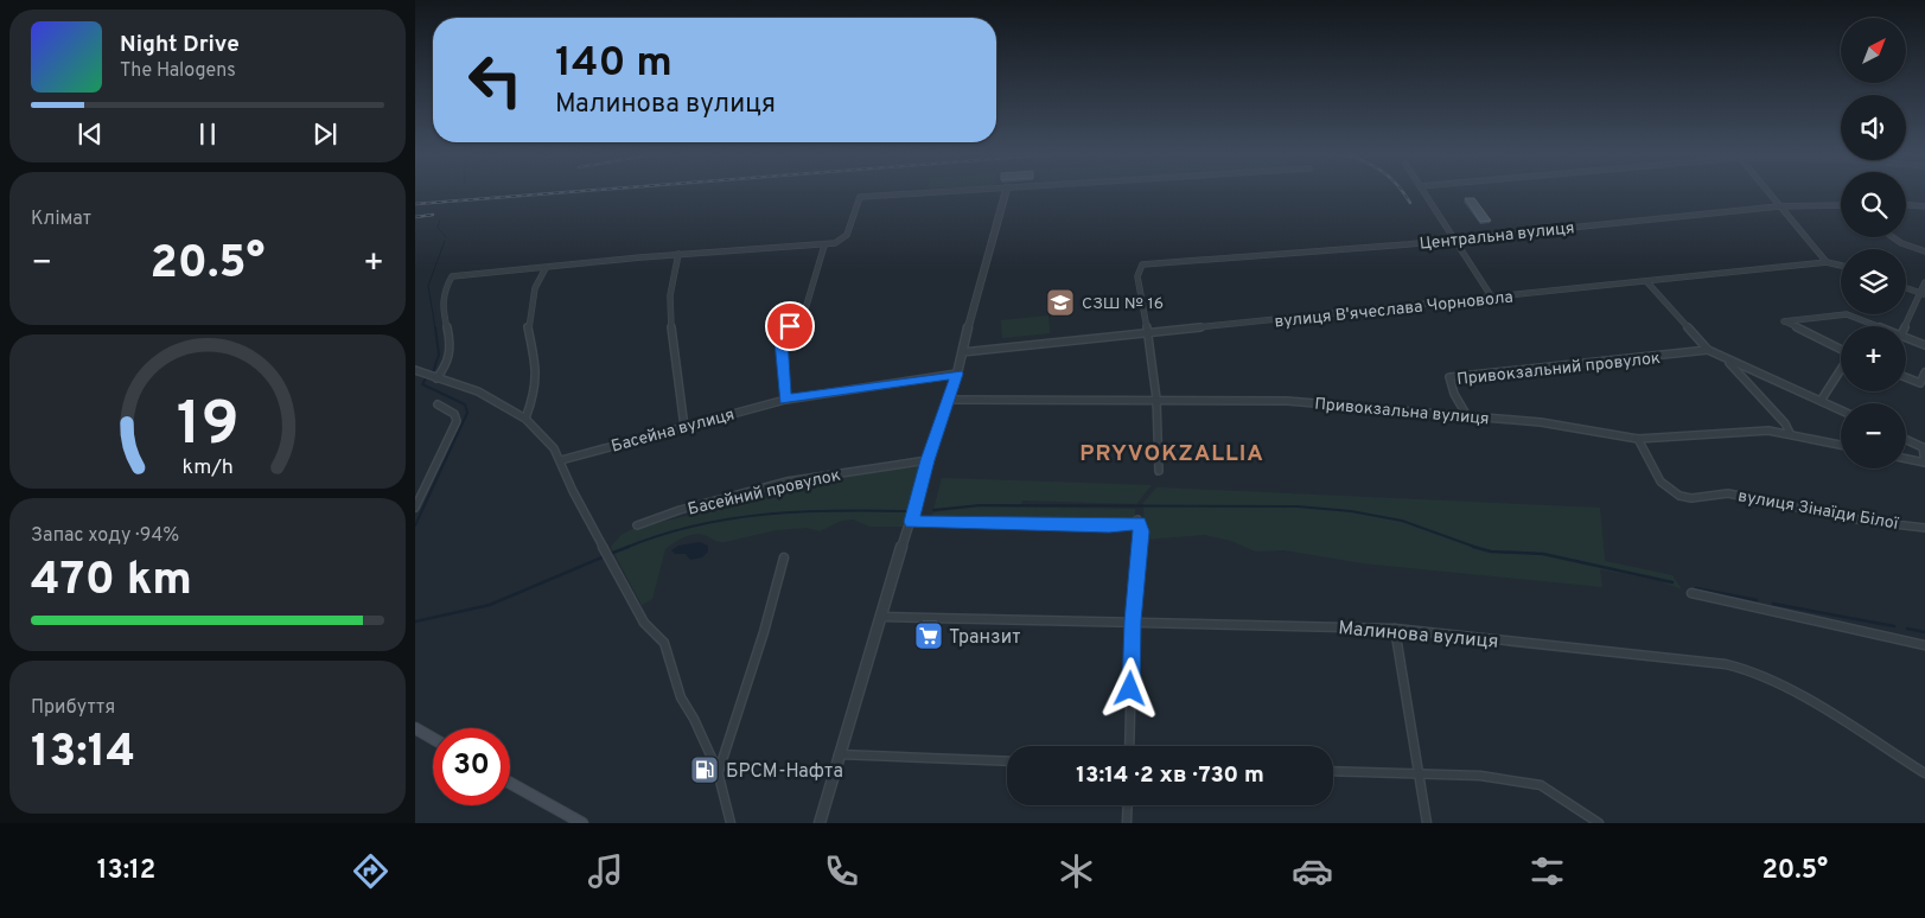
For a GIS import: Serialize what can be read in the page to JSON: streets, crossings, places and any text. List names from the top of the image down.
{
  "streets": {
    "street": [
      "Центральна вулиця",
      "вулиця В'ячеслава Чорновола",
      "Привокзальний провулок",
      "Привокзальна вулиця",
      "Басейна вулиця",
      "Басейний провулок",
      "вулиця Зінаїди Білої",
      "Малинова вулиця"
    ]
  },
  "crossings": [
    ["Центральна вулиця", "вулиця В'ячеслава Чорновола"],
    ["Привокзальний провулок", "Привокзальна вулиця"],
    ["Привокзальна вулиця", "вулиця Зінаїди Білої"]
  ],
  "districts": ["PRYVOKZALLIA"],
  "places": {
    "school or university": ["СЗШ № 16"],
    "supermarket": ["Транзит"],
    "fuel station": ["БРСМ-Нафта"]
  },
  "north": "top right",
  "page": {
    "map_buttons": ["+", "−"],
    "turn": ["140 m", "Малинова вулиця"],
    "song": ["Night Drive", "The Halogens"],
    "tile": [
      "Клімат",
      ["Запас ходу · 94%", "470 km"],
      ["Прибуття", "13:14"]
    ],
    "heat": ["−", "20.5°", "+"],
    "limit": "30",
    "trip": "13:14 · 2 хв · 730 m",
    "tabs": ["13:12", "20.5°"],
    "gauge": ["19", "km/h"]
  }
}
